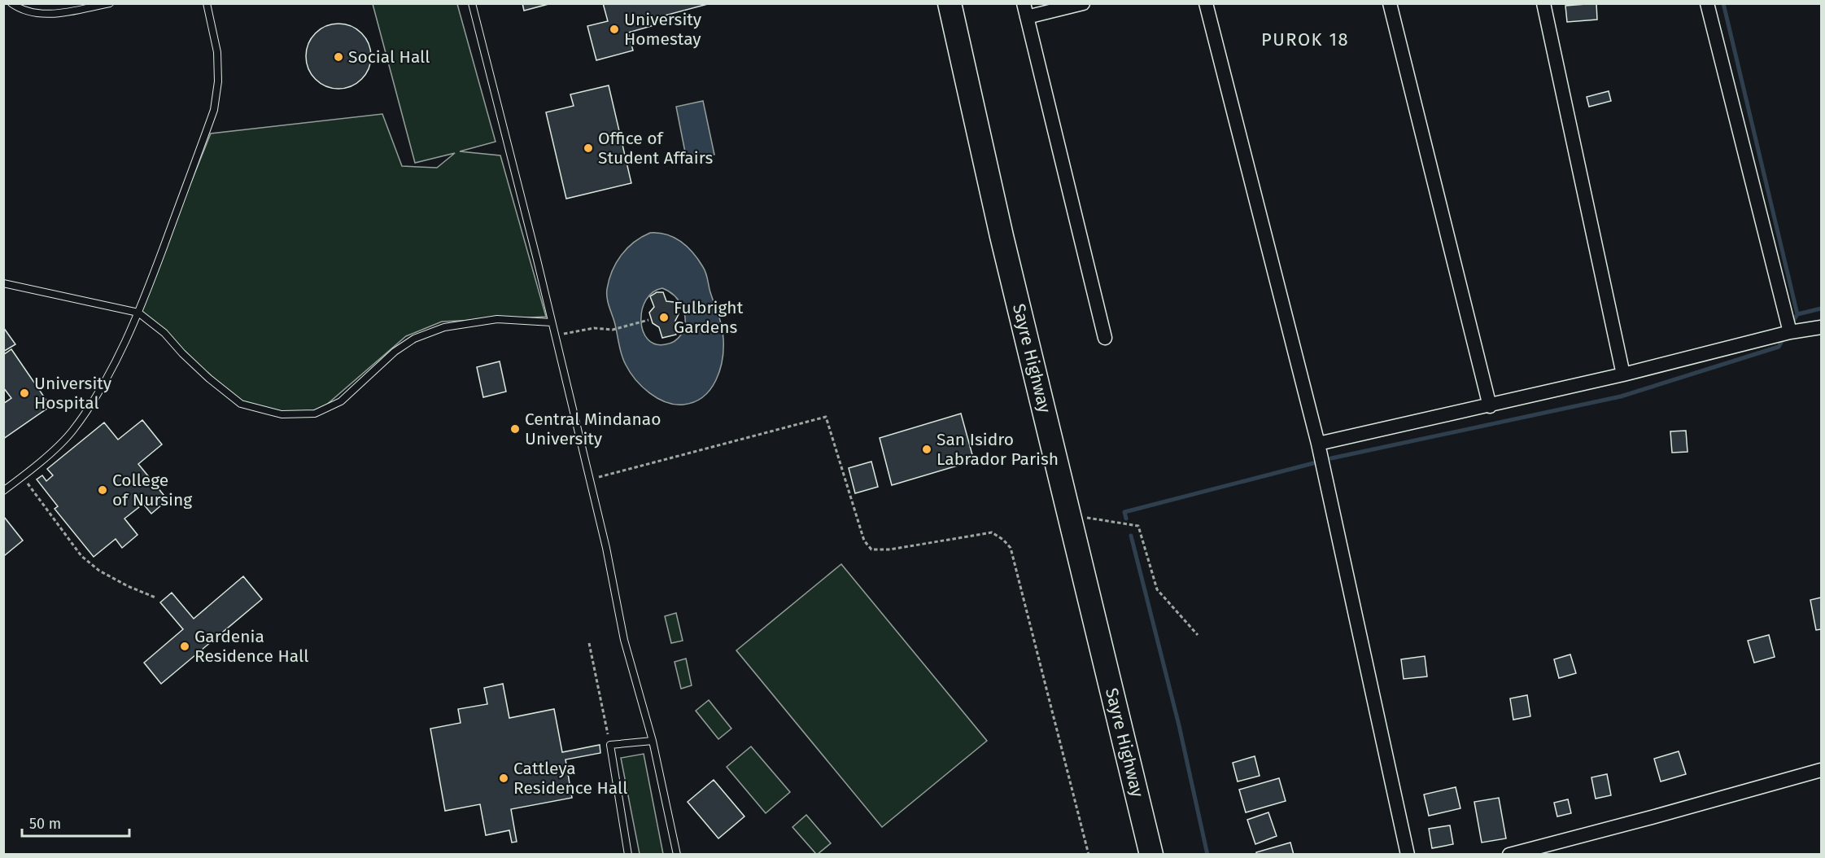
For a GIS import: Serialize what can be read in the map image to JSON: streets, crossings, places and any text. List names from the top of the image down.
{
  "streets": {
    "highway": ["Sayre Highway"]
  },
  "districts": ["PUROK 18"],
  "places": [
    "University Homestay",
    "Social Hall",
    "Office of Student Affairs",
    "Fulbright Gardens",
    "University Hospital",
    "Central Mindanao University",
    "San Isidro Labrador Parish",
    "College of Nursing",
    "Gardenia Residence Hall",
    "Cattleya Residence Hall"
  ],
  "scale_bar": "50 m"
}
